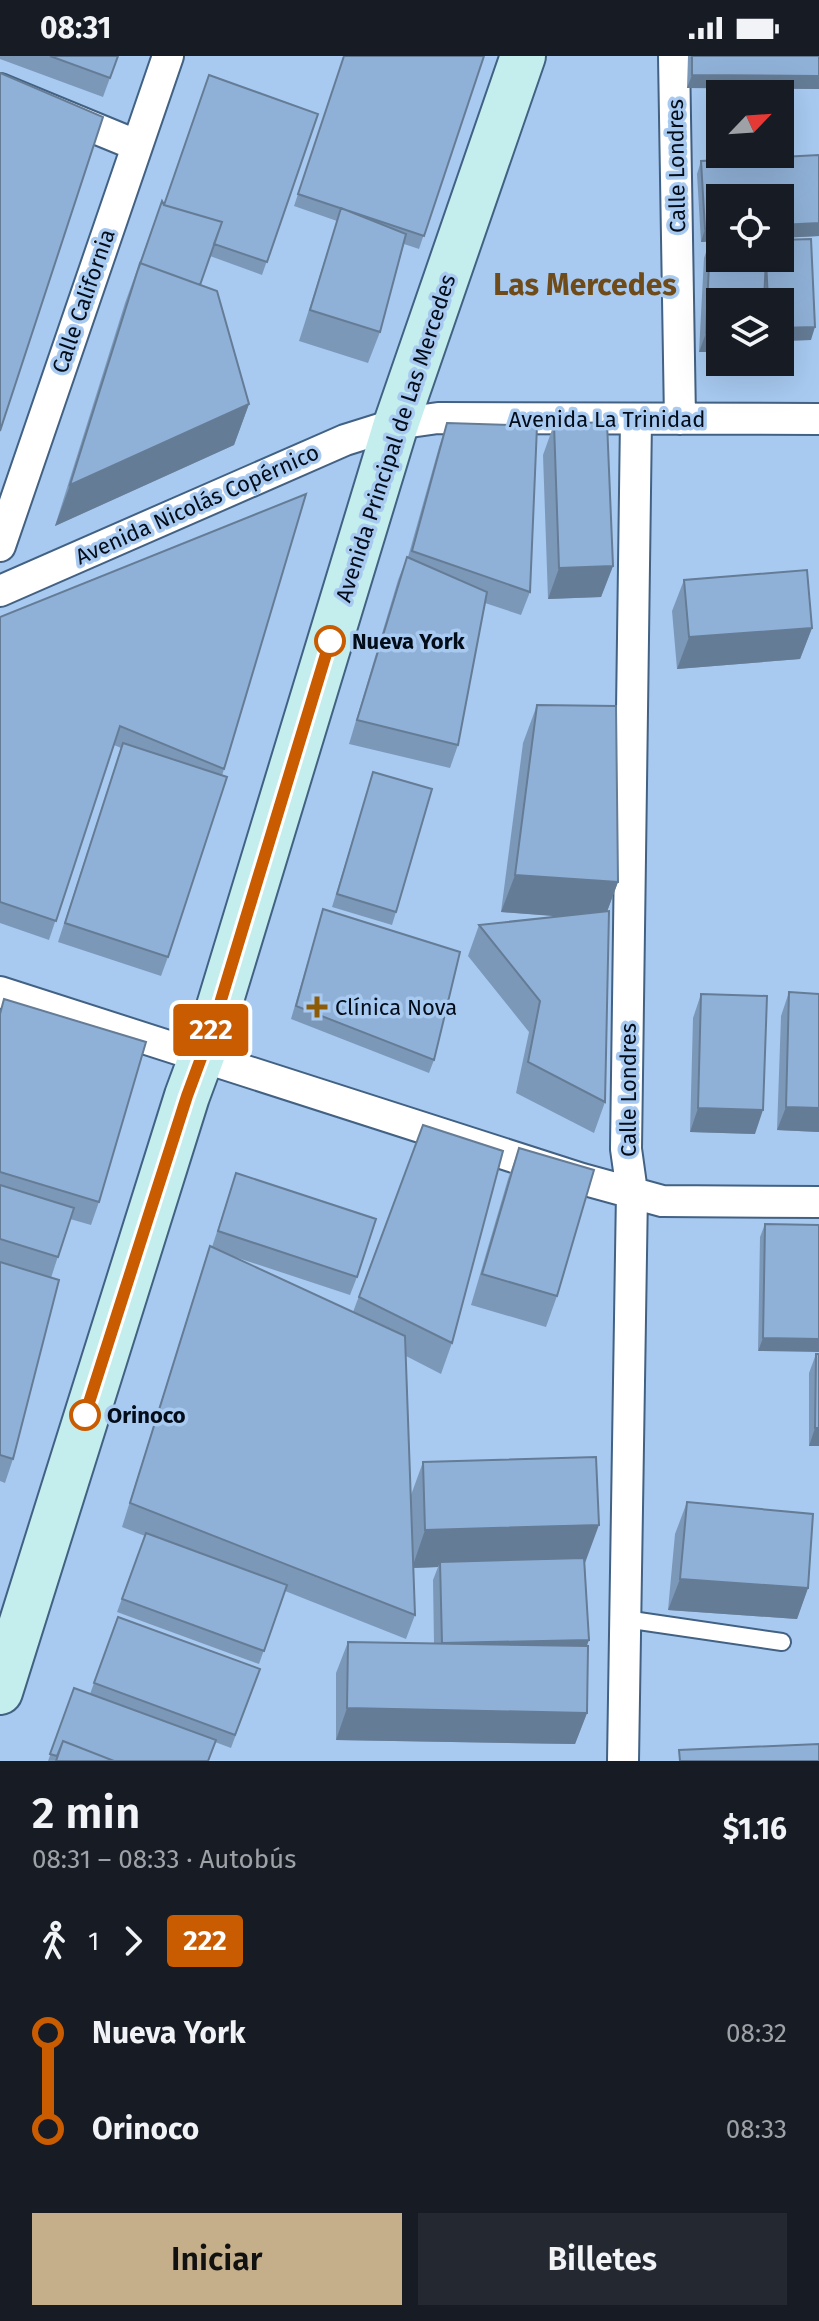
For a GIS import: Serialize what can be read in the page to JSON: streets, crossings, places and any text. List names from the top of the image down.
{
  "streets": {
    "street": [
      "Calle Londres",
      "Calle California",
      "Avenida La Trinidad",
      "Avenida Principal de Las Mercedes",
      "Avenida Nicolás Copérnico"
    ]
  },
  "crossings": [
    ["Calle Londres", "Avenida La Trinidad"],
    ["Avenida La Trinidad", "Avenida Principal de Las Mercedes"],
    ["Avenida La Trinidad", "Avenida Nicolás Copérnico"],
    ["Avenida Principal de Las Mercedes", "Avenida Nicolás Copérnico"]
  ],
  "districts": ["Las Mercedes"],
  "places": {
    "other": ["Nueva York", "Orinoco"],
    "health": ["Clínica Nova"]
  },
  "lines": ["bus line 222"],
  "north": "top right",
  "page": {
    "status": "08:31",
    "on_map": "222",
    "heading": ["2 min", "08:31 – 08:33 · Autobús", "$1.16"],
    "legs": ["1", "222"],
    "list": [
      {
        "name": "Nueva York",
        "value": "08:32"
      },
      {
        "name": "Orinoco",
        "value": "08:33"
      }
    ],
    "buttons": ["Iniciar", "Billetes"]
  }
}
